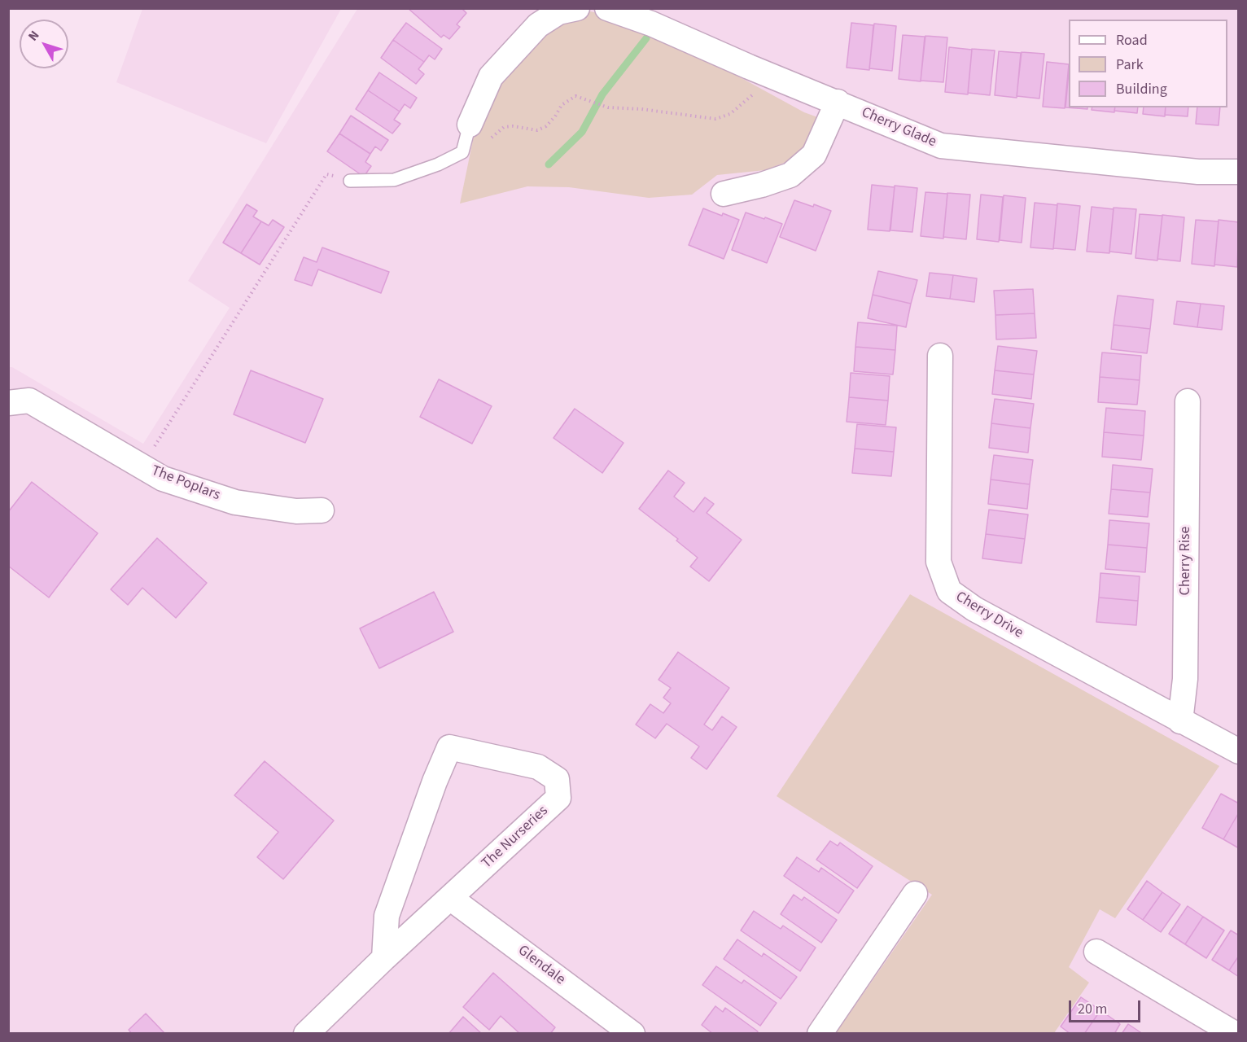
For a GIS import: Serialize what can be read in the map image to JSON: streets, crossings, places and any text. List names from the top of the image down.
{
  "streets": {
    "street": [
      "Cherry Glade",
      "The Poplars",
      "Cherry Rise",
      "Cherry Drive",
      "The Nurseries",
      "Glendale"
    ]
  },
  "crossings": [
    ["Cherry Rise", "Cherry Drive"],
    ["The Nurseries", "Glendale"]
  ],
  "legend": ["Road", "Park", "Building"],
  "scale_bar": "20 m",
  "north": "top left"
}
